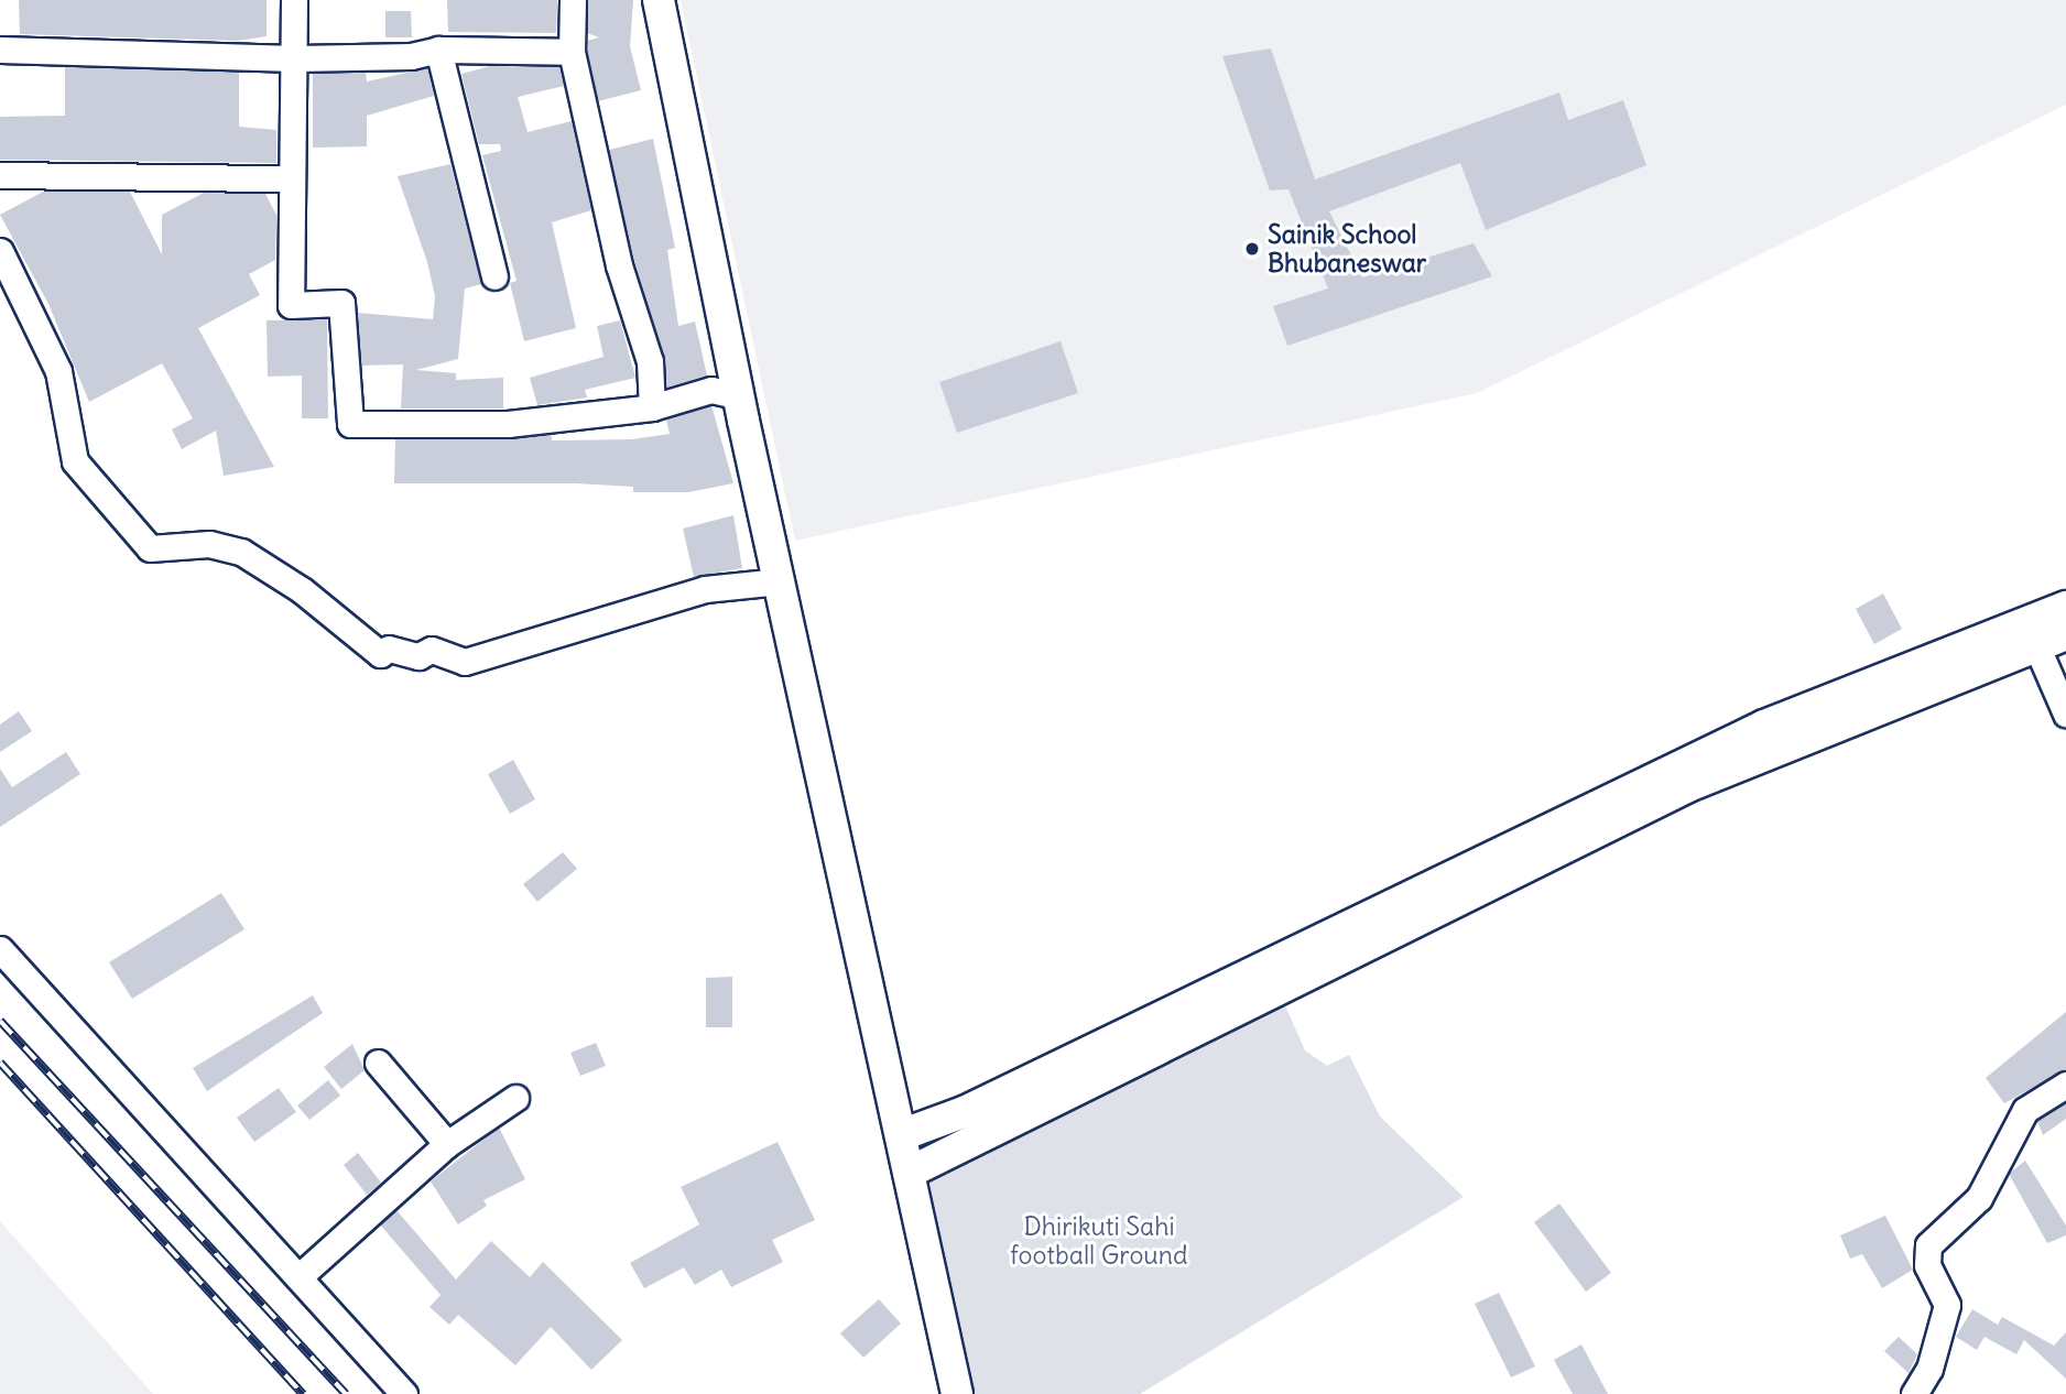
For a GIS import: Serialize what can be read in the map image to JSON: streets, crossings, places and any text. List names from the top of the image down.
{
  "parks": ["Dhirikuti Sahi football Ground"],
  "places": ["Sainik School Bhubaneswar"]
}
